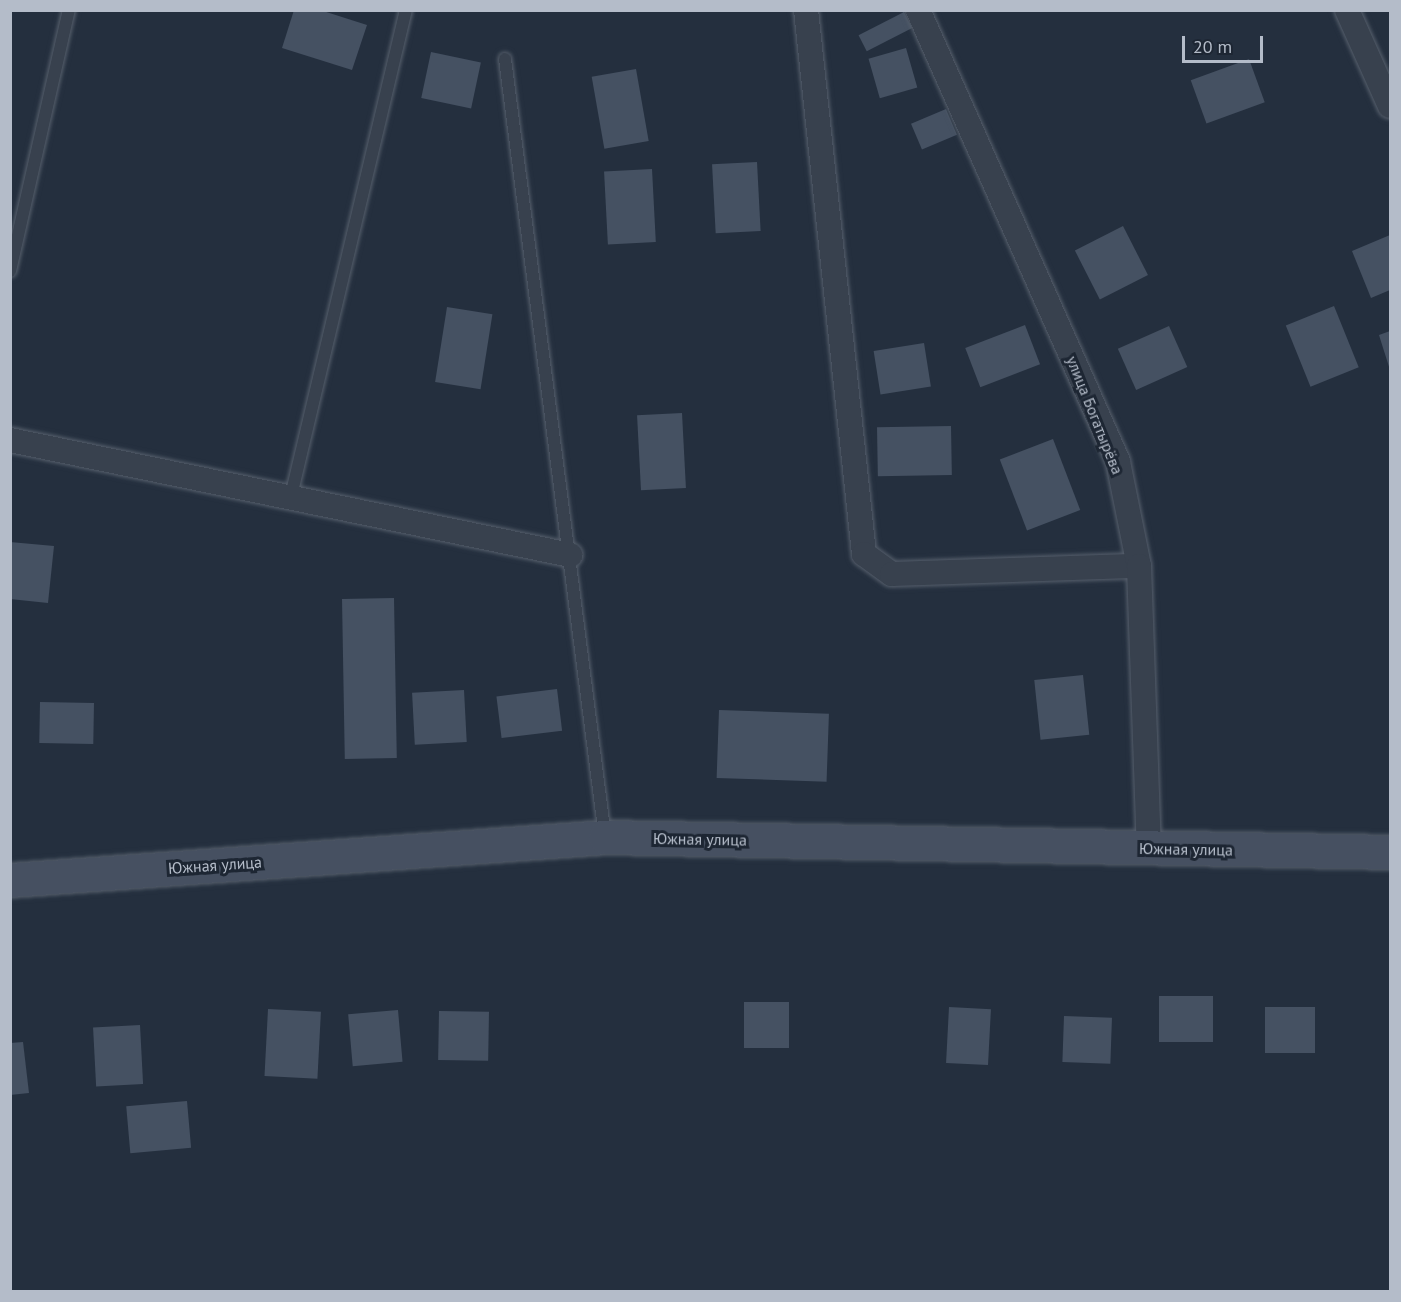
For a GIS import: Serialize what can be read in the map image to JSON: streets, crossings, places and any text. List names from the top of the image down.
{
  "streets": {
    "street": ["улица Богатырёва", "Южная улица"]
  },
  "crossings": [
    ["улица Богатырёва", "Южная улица"]
  ],
  "scale_bar": "20 m"
}
